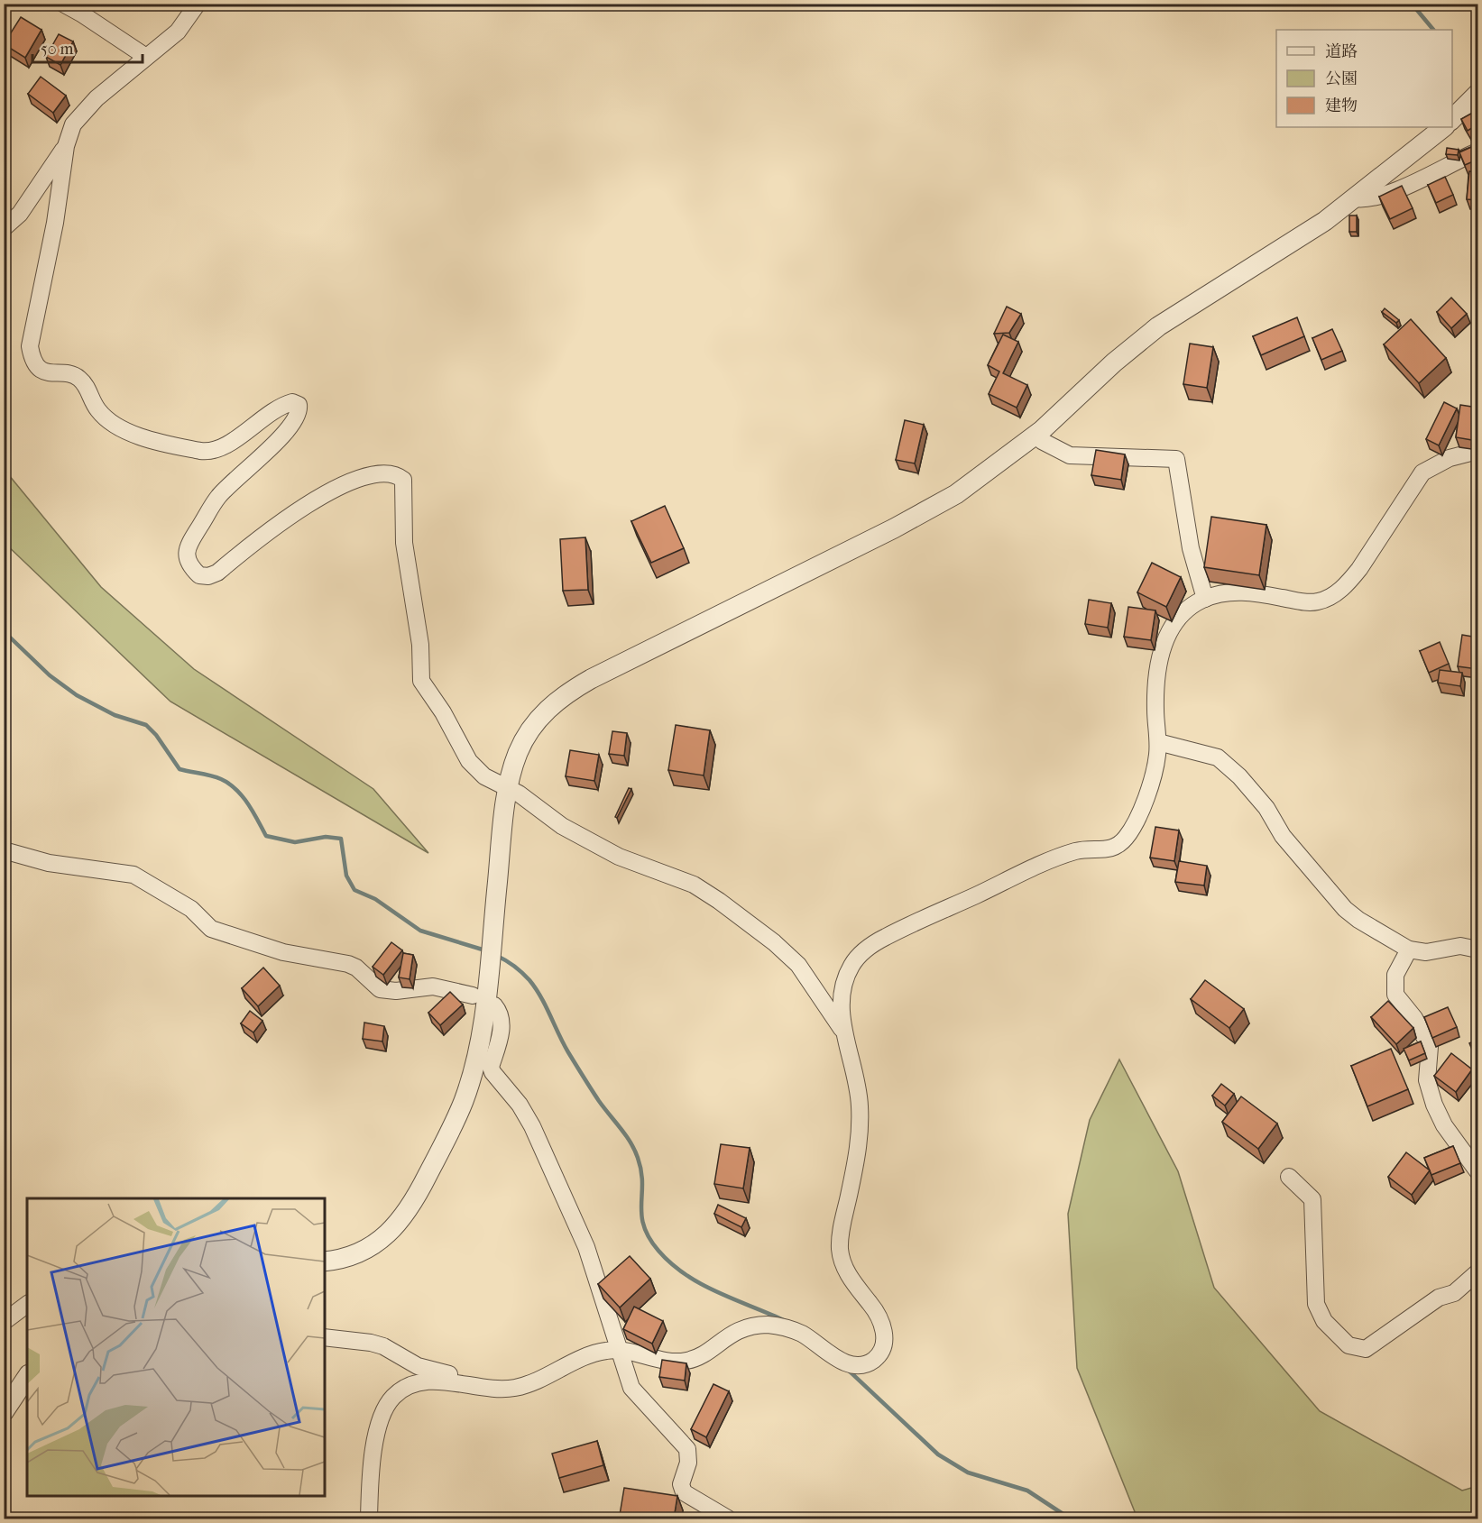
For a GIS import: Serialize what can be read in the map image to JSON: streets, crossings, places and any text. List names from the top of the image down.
{
  "legend": ["道路", "公園", "建物"],
  "scale_bar": "50 m"
}
